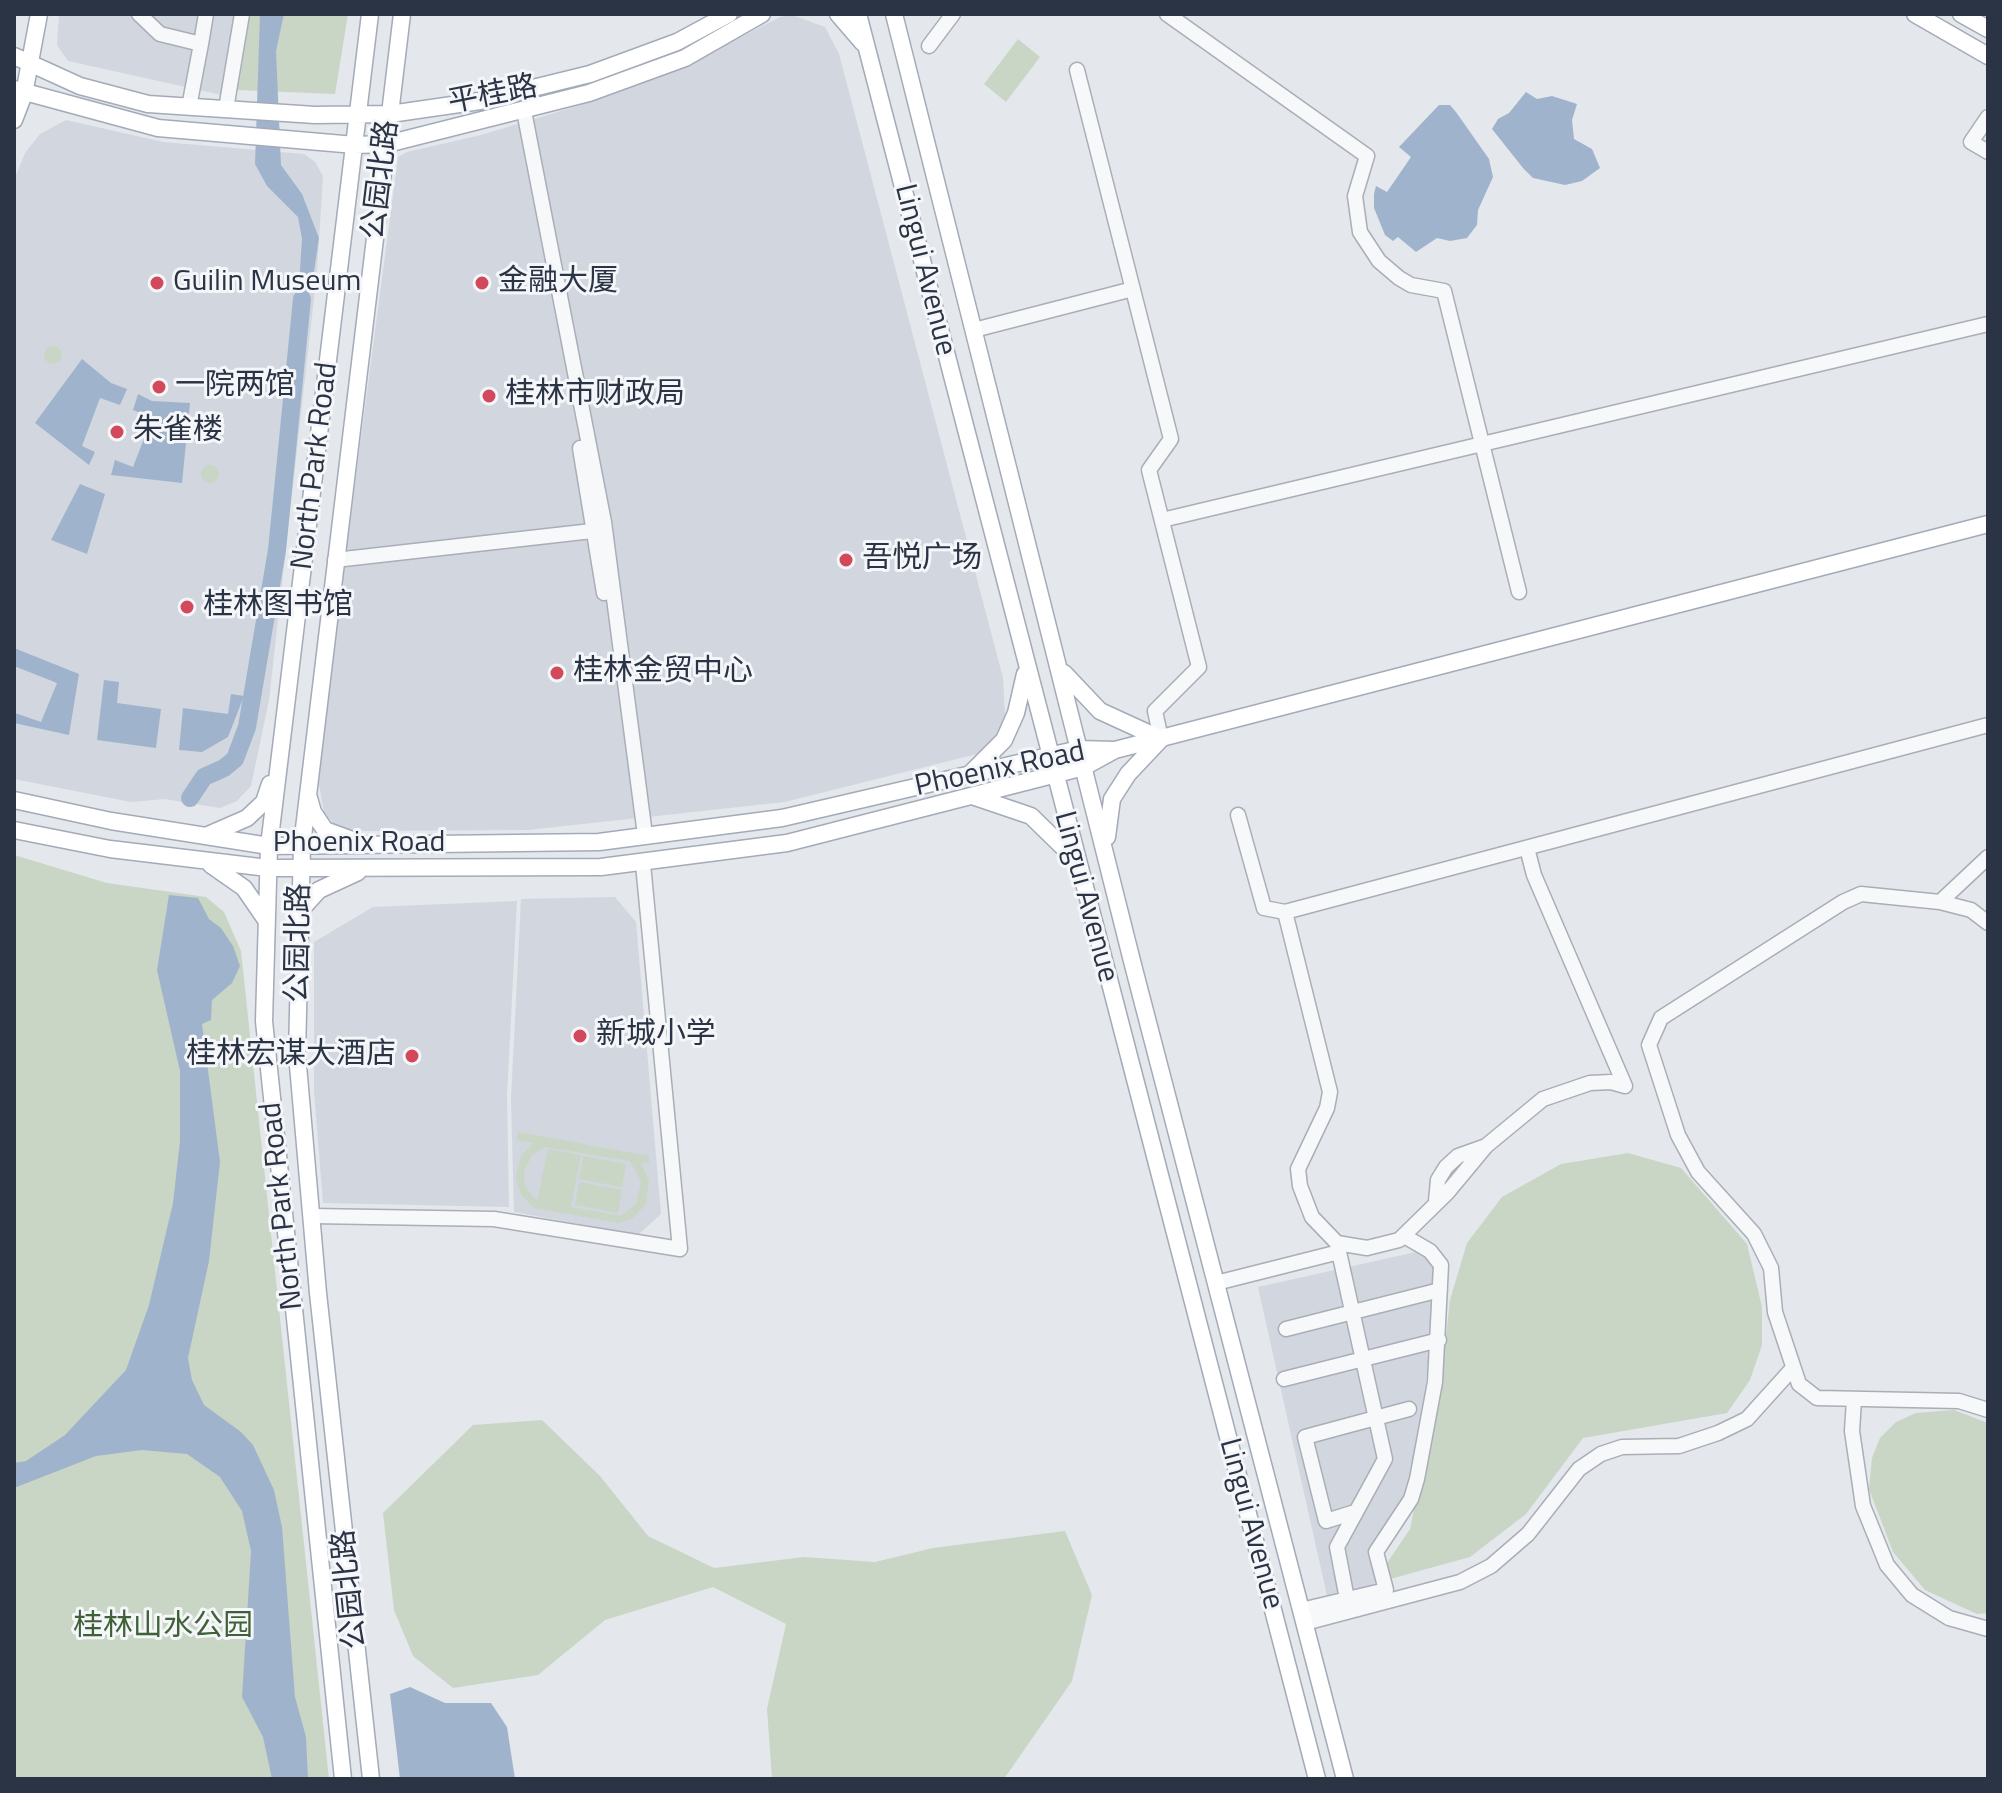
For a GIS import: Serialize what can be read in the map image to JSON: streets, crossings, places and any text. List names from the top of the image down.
{
  "streets": {
    "main road": [
      "平桂路",
      "公园北路",
      "Lingui Avenue",
      "North Park Road",
      "Phoenix Road"
    ]
  },
  "crossings": [
    ["平桂路", "公园北路"],
    ["平桂路", "North Park Road"],
    ["公园北路", "Phoenix Road"],
    ["Lingui Avenue", "Phoenix Road"],
    ["North Park Road", "Phoenix Road"]
  ],
  "parks": ["桂林山水公园"],
  "places": [
    "Guilin Museum",
    "金融大厦",
    "一院两馆",
    "桂林市财政局",
    "朱雀楼",
    "吾悦广场",
    "桂林图书馆",
    "桂林金贸中心",
    "新城小学",
    "桂林宏谋大酒店"
  ]
}
